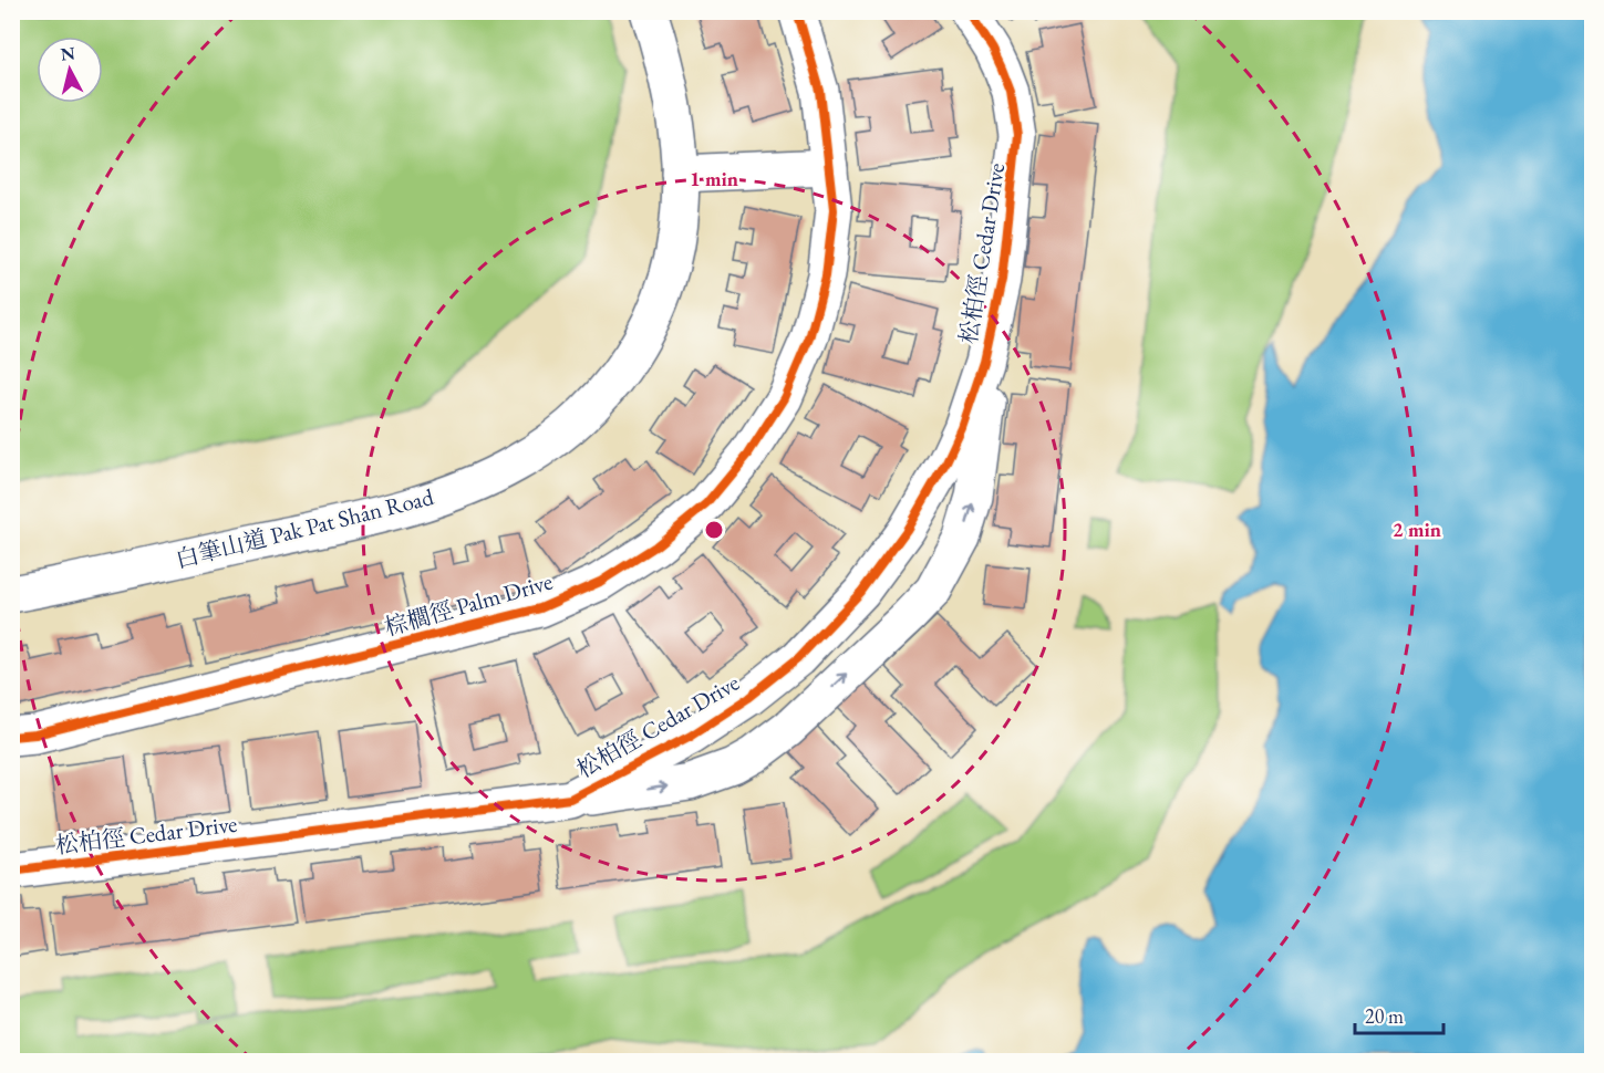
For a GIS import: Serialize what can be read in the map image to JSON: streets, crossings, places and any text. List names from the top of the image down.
{
  "streets": {
    "street": ["松柏徑 Cedar Drive", "白筆山道 Pak Pat Shan Road", "棕櫚徑 Palm Drive"]
  },
  "scale_bar": "20 m",
  "north": "top",
  "rings": ["1 min", "2 min"]
}
